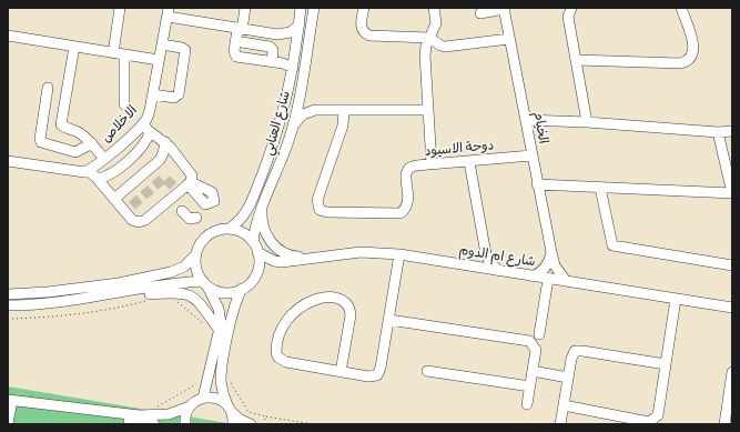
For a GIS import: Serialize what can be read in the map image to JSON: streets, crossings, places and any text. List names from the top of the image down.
{
  "streets": {
    "street": [
      "شارع العنابي",
      "الاخلاص",
      "الخيام",
      "دوحة الاسيود",
      "شارع ام الدوم"
    ]
  },
  "crossings": [
    ["شارع العنابي", "شارع ام الدوم"],
    ["الخيام", "دوحة الاسيود"],
    ["الخيام", "شارع ام الدوم"]
  ]
}
